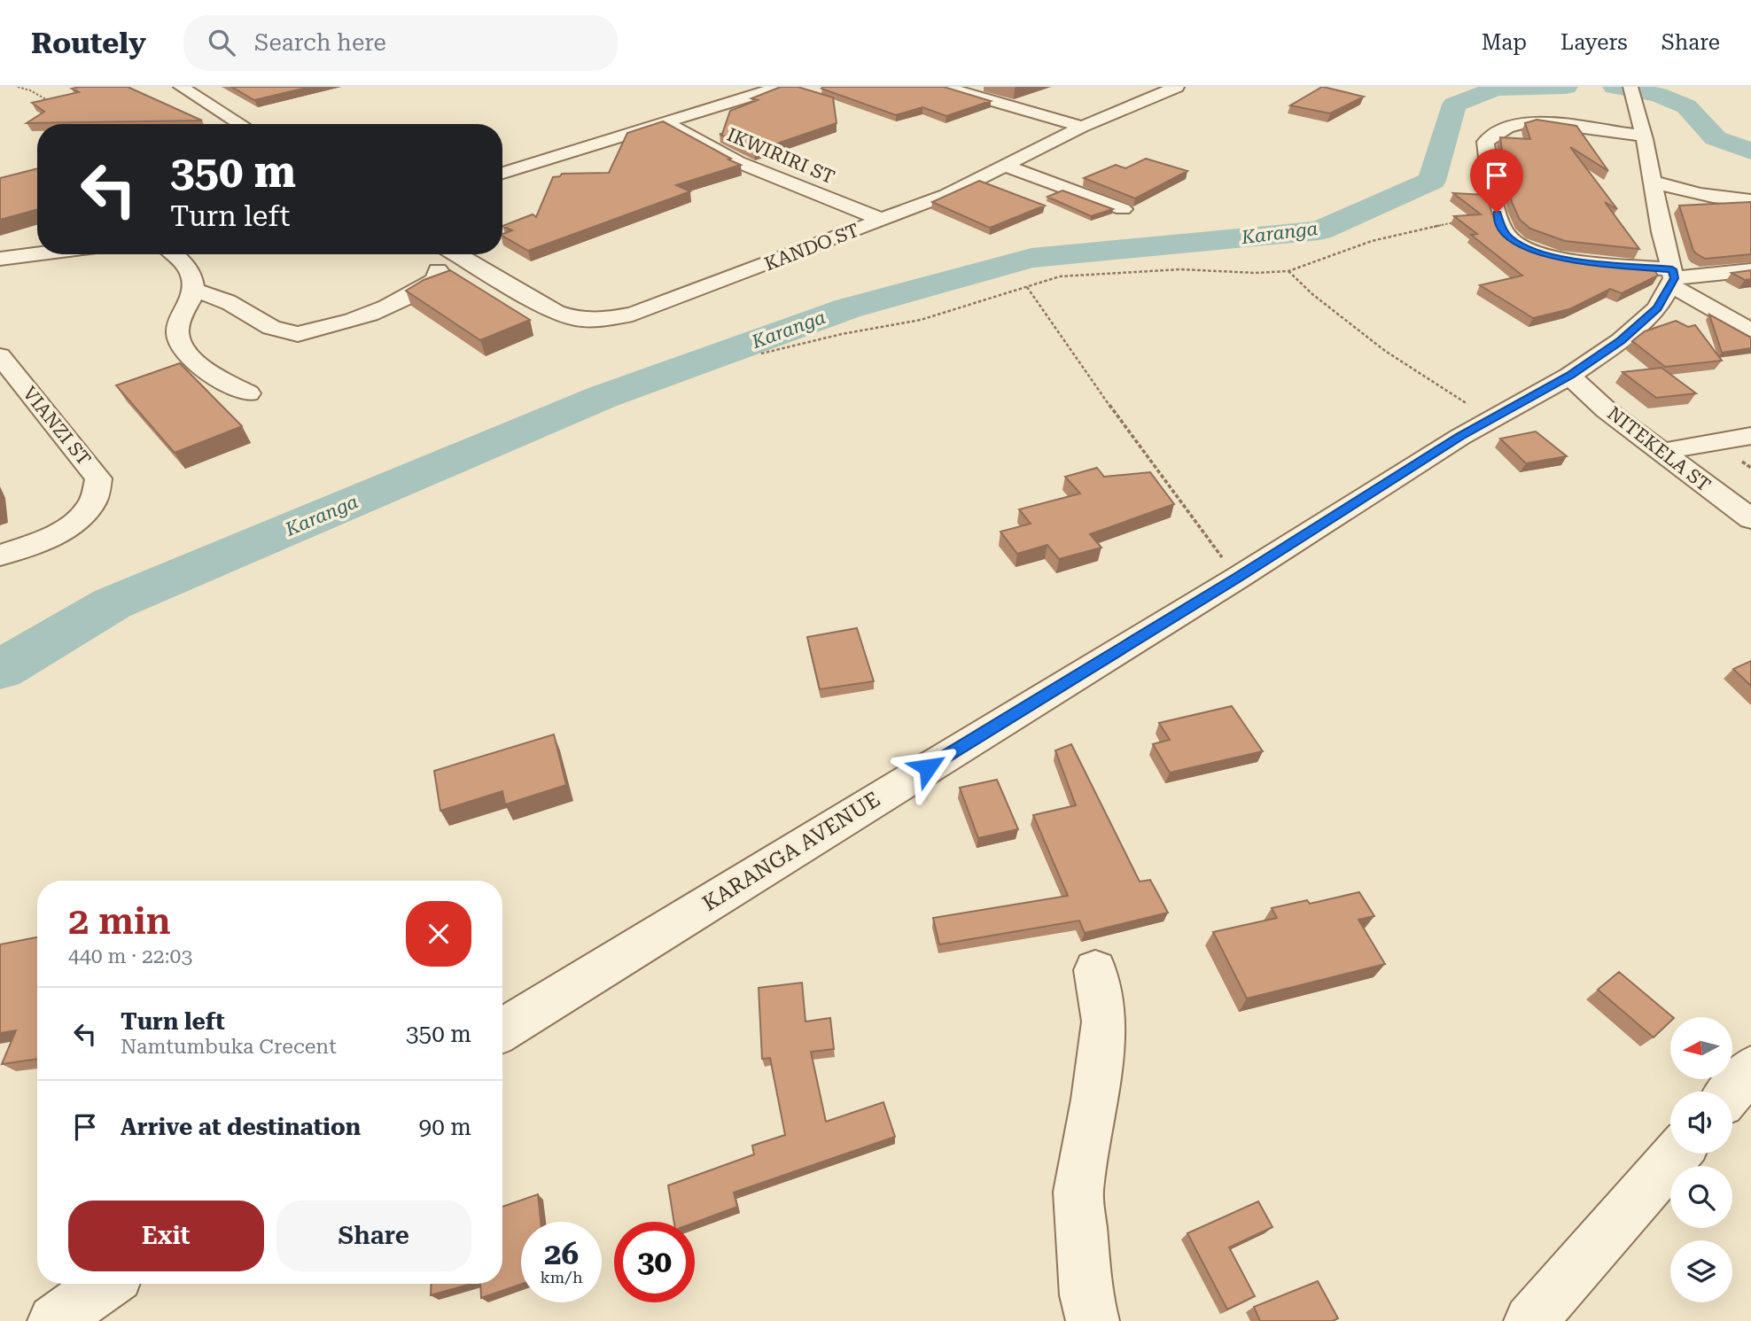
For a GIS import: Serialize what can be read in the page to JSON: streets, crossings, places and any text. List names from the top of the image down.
{
  "streets": {
    "street": [
      "IKWIRIRI ST",
      "KANDO ST",
      "VIANZI ST",
      "NITEKELA ST",
      "KARANGA AVENUE"
    ]
  },
  "crossings": [
    ["IKWIRIRI ST", "KANDO ST"],
    ["NITEKELA ST", "KARANGA AVENUE"]
  ],
  "water": ["Karanga"],
  "north": "left",
  "page": {
    "header": "Routely",
    "search": "Search here",
    "nav": ["Map", "Layers", "Share"],
    "turn": ["350 m", "Turn left"],
    "heading": ["2 min", "440 m · 22:03"],
    "list": [
      {
        "name": "Turn left",
        "note": "Namtumbuka Crecent",
        "value": "350 m"
      },
      {
        "name": "Arrive at destination",
        "value": "90 m"
      }
    ],
    "buttons": ["Exit", "Share"],
    "speed": "26 km/h",
    "limit": "30"
  }
}
